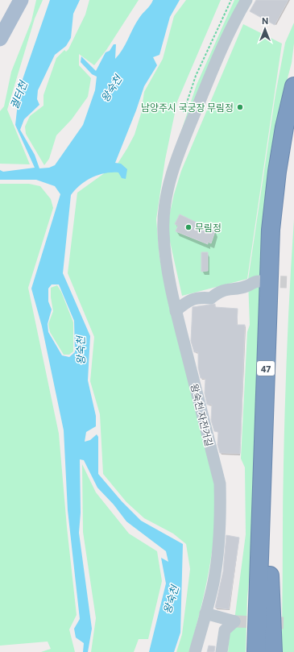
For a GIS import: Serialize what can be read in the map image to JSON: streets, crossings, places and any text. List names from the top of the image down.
{
  "streets": {
    "highway": ["47"],
    "street": ["왕숙천 자전거길"]
  },
  "water": ["왕숙천", "궐터천"],
  "places": ["남양주시 국궁장 무림정", "무림정"],
  "north": "top"
}
